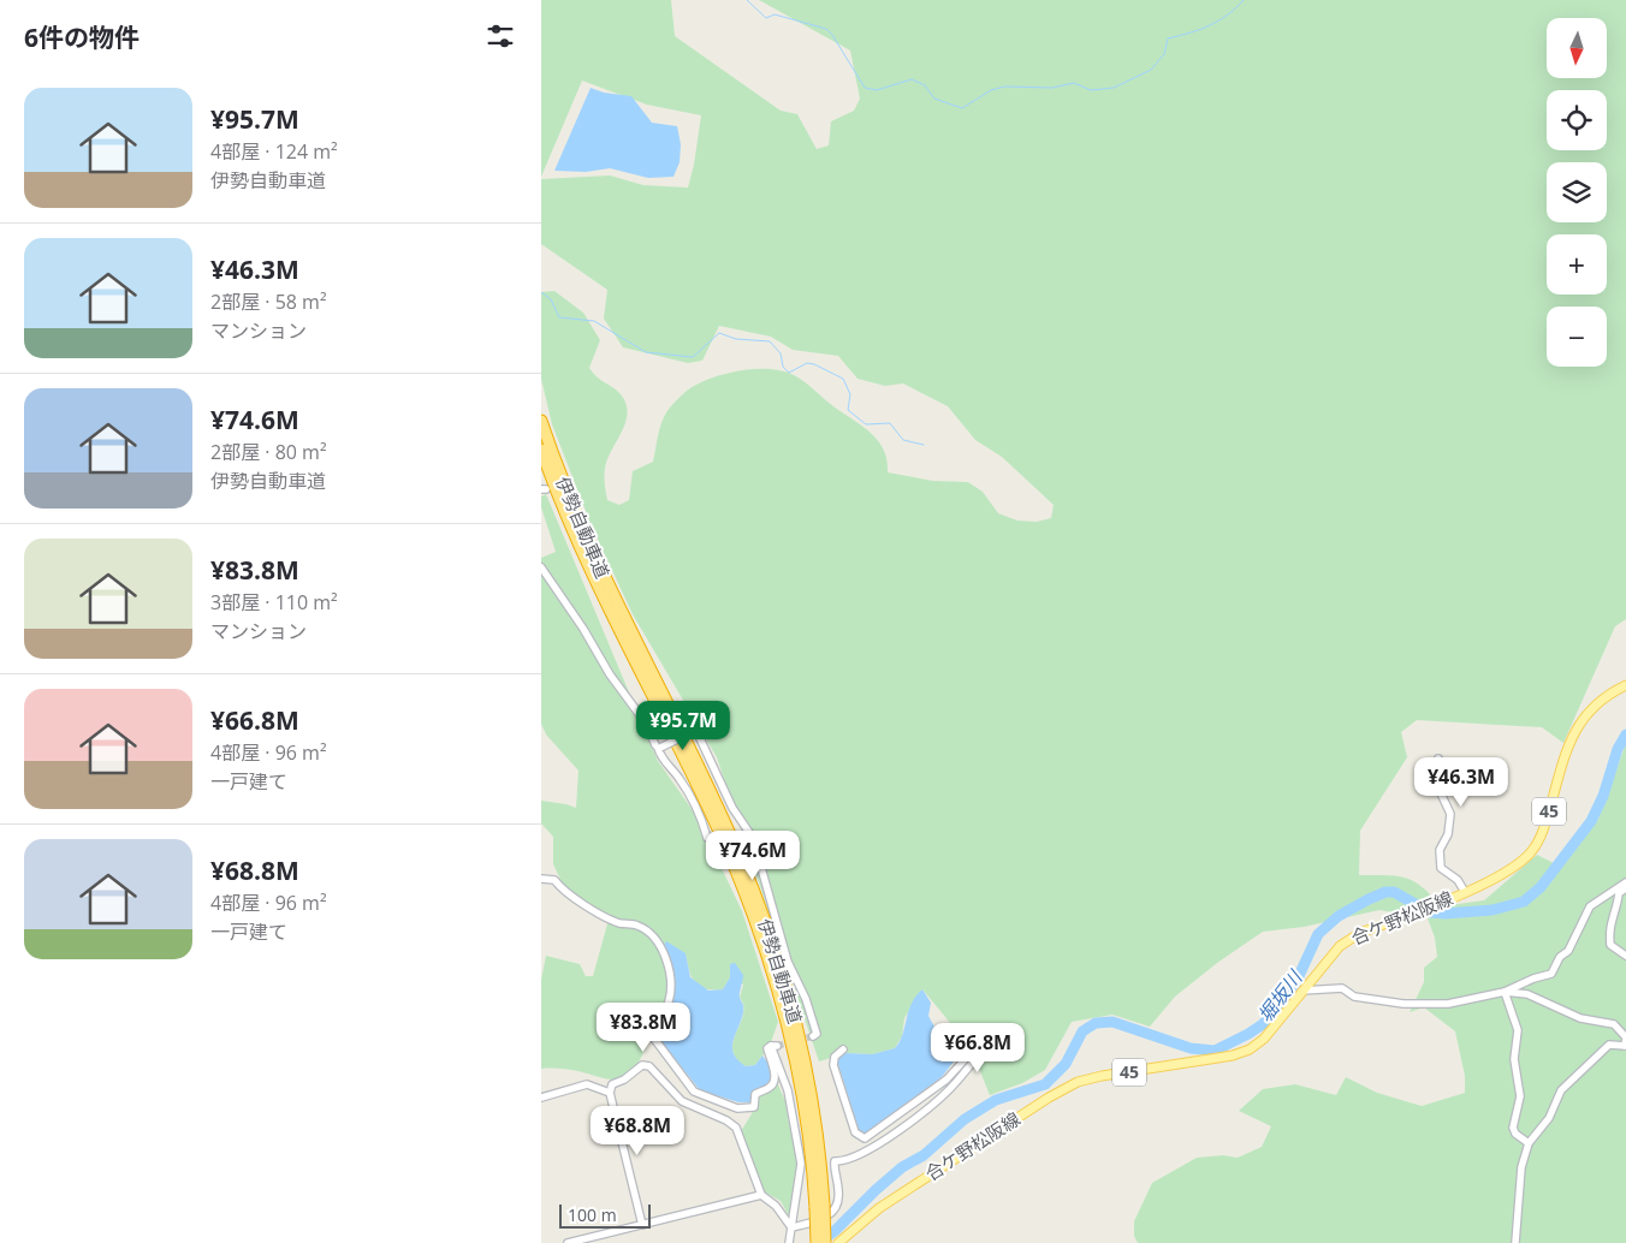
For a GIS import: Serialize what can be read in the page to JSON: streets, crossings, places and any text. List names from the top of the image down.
{
  "streets": {
    "highway": ["伊勢自動車道"],
    "main road": ["45", "合ケ野松阪線"]
  },
  "water": ["堀坂川"],
  "scale_bar": "100 m",
  "north": "bottom",
  "page": {
    "heading": "6件の物件",
    "map_buttons": ["+", "−"],
    "list": [
      {
        "name": "¥95.7M",
        "note": "4部屋 · 124 m² · 伊勢自動車道"
      },
      {
        "name": "¥46.3M",
        "note": "2部屋 · 58 m² · マンション"
      },
      {
        "name": "¥74.6M",
        "note": "2部屋 · 80 m² · 伊勢自動車道"
      },
      {
        "name": "¥83.8M",
        "note": "3部屋 · 110 m² · マンション"
      },
      {
        "name": "¥66.8M",
        "note": "4部屋 · 96 m² · 一戸建て"
      },
      {
        "name": "¥68.8M",
        "note": "4部屋 · 96 m² · 一戸建て"
      }
    ],
    "price": [
      "¥95.7M",
      "¥46.3M",
      "¥74.6M",
      "¥83.8M",
      "¥66.8M",
      "¥68.8M"
    ],
    "scale": "100 m"
  }
}
